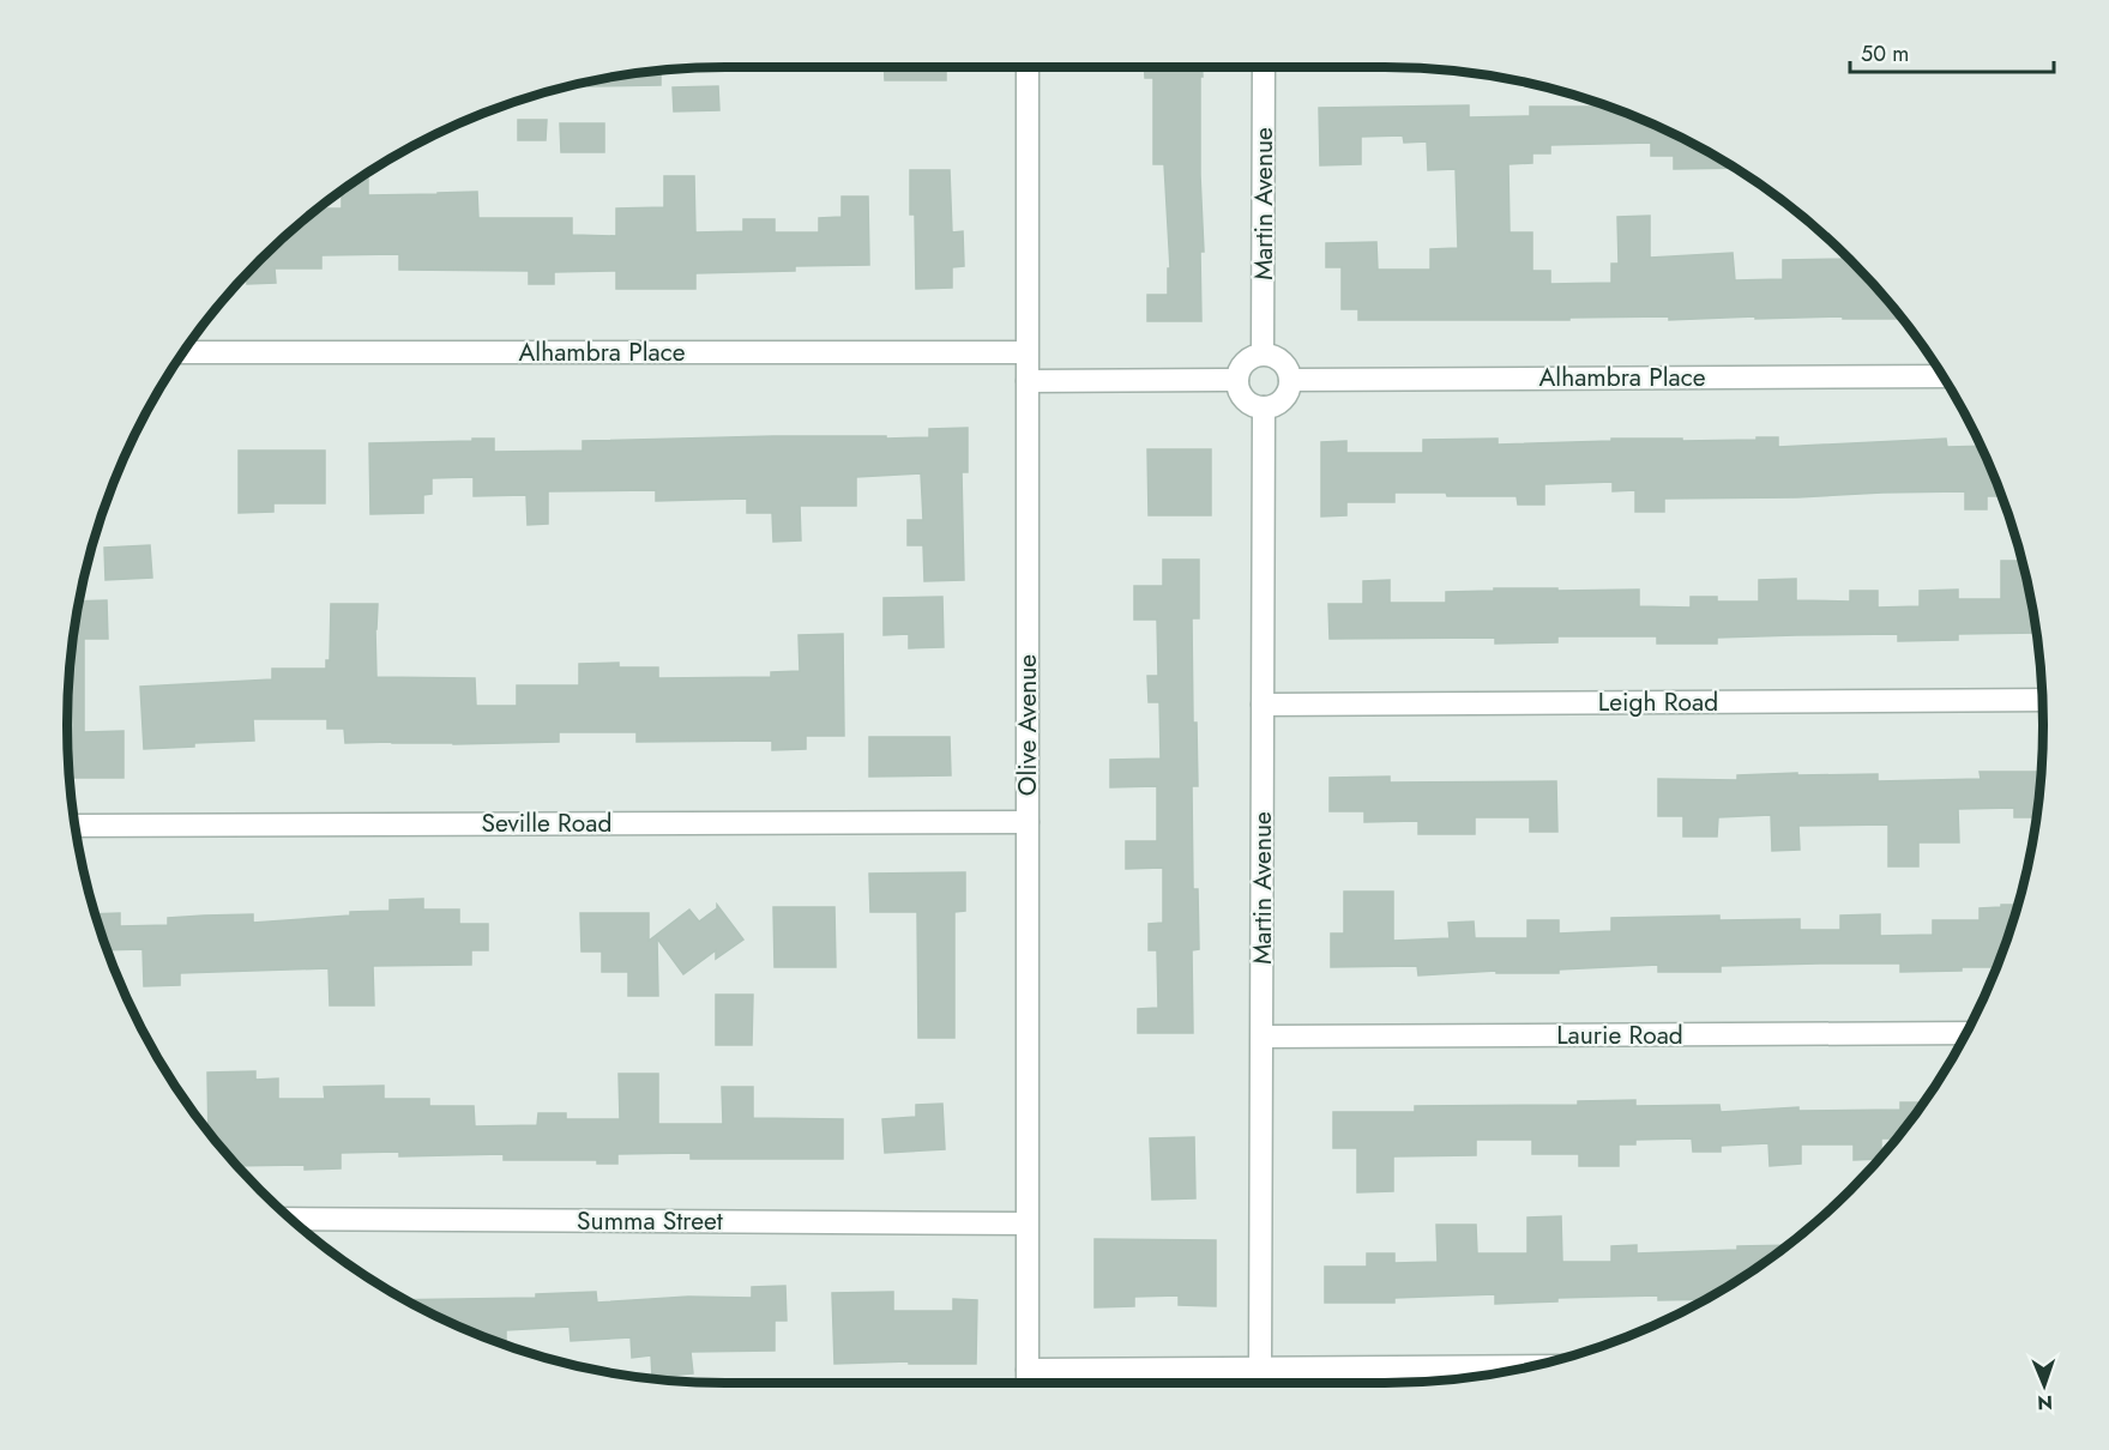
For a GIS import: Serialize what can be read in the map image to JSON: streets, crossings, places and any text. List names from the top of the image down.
{
  "streets": {
    "street": [
      "Martin Avenue",
      "Alhambra Place",
      "Leigh Road",
      "Olive Avenue",
      "Seville Road",
      "Laurie Road",
      "Summa Street"
    ]
  },
  "crossings": [
    ["Martin Avenue", "Alhambra Place"],
    ["Martin Avenue", "Leigh Road"],
    ["Martin Avenue", "Laurie Road"],
    ["Alhambra Place", "Olive Avenue"],
    ["Olive Avenue", "Seville Road"],
    ["Olive Avenue", "Summa Street"]
  ],
  "scale_bar": "50 m",
  "north": "bottom"
}
